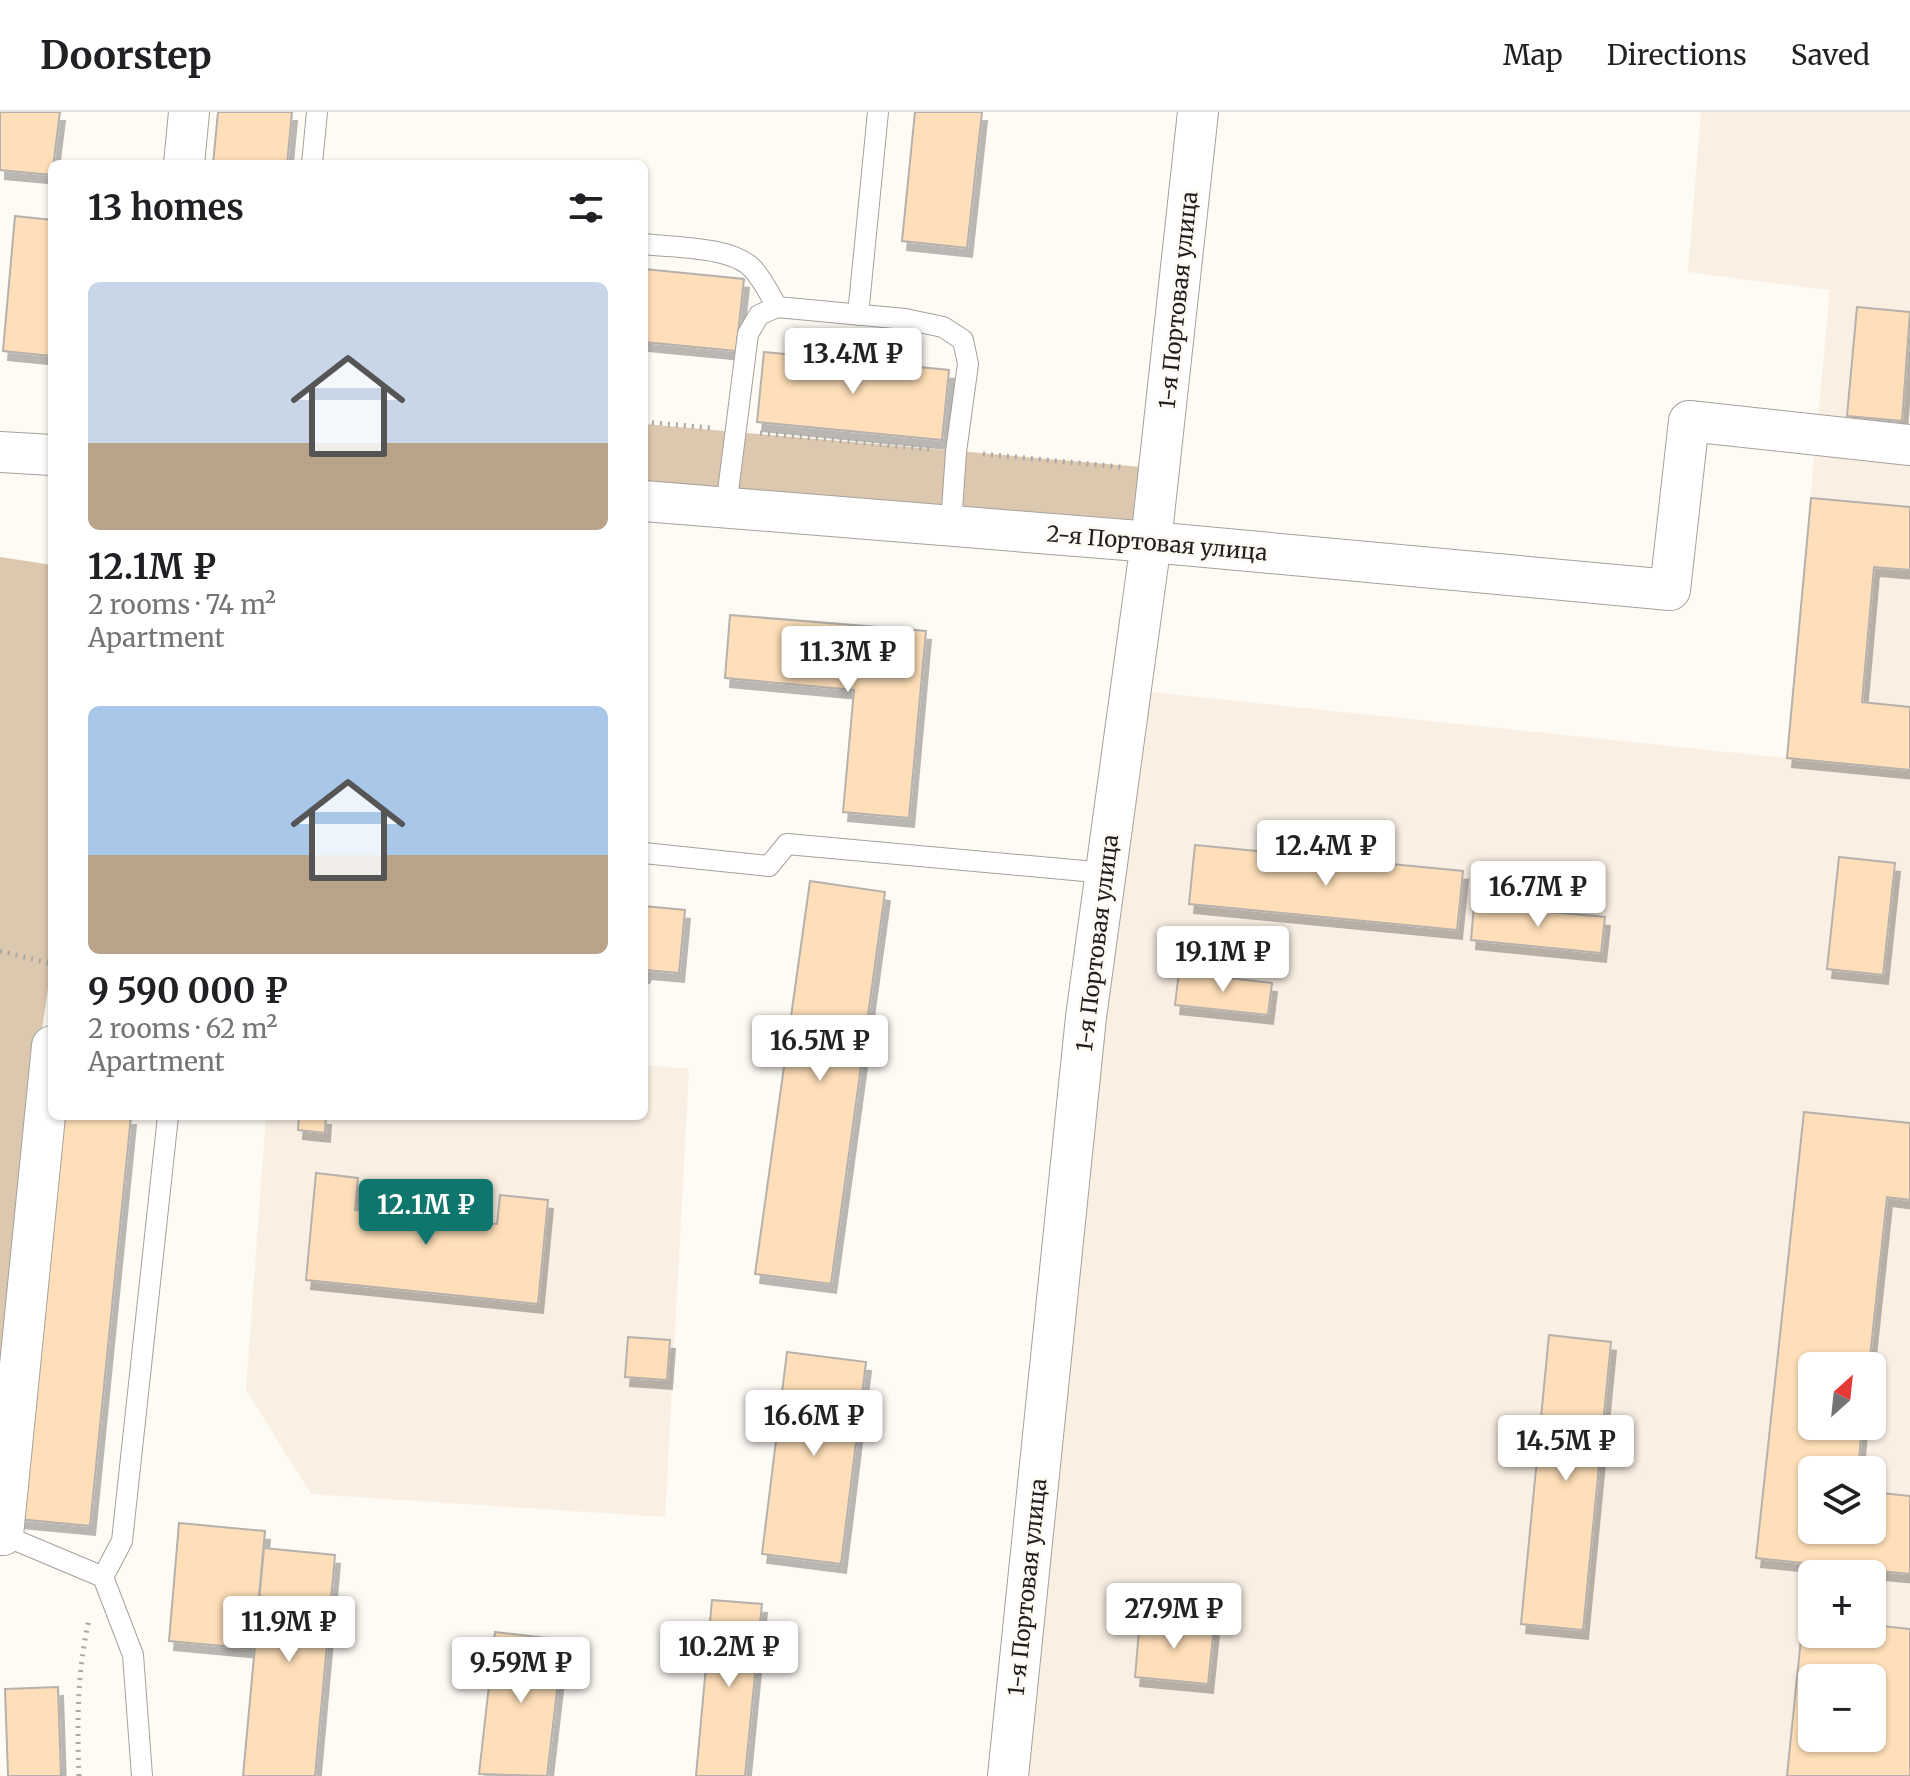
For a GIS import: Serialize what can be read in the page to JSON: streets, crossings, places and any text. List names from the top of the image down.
{
  "streets": {
    "street": ["1-я Портовая улица", "2-я Портовая улица"]
  },
  "crossings": [
    ["1-я Портовая улица", "2-я Портовая улица"]
  ],
  "north": "top right",
  "page": {
    "header": "Doorstep",
    "nav": ["Map", "Directions", "Saved"],
    "heading": "13 homes",
    "list": [
      {
        "name": "12.1M ₽",
        "note": "2 rooms · 74 m² · Apartment"
      },
      {
        "name": "9 590 000 ₽",
        "note": "2 rooms · 62 m² · Apartment"
      }
    ],
    "price": [
      "13.4M ₽",
      "11.3M ₽",
      "12.4M ₽",
      "16.7M ₽",
      "19.1M ₽",
      "16.5M ₽",
      "12.1M ₽",
      "16.6M ₽",
      "14.5M ₽",
      "27.9M ₽",
      "11.9M ₽",
      "10.2M ₽",
      "9.59M ₽"
    ],
    "map_buttons": ["+", "−"]
  }
}
